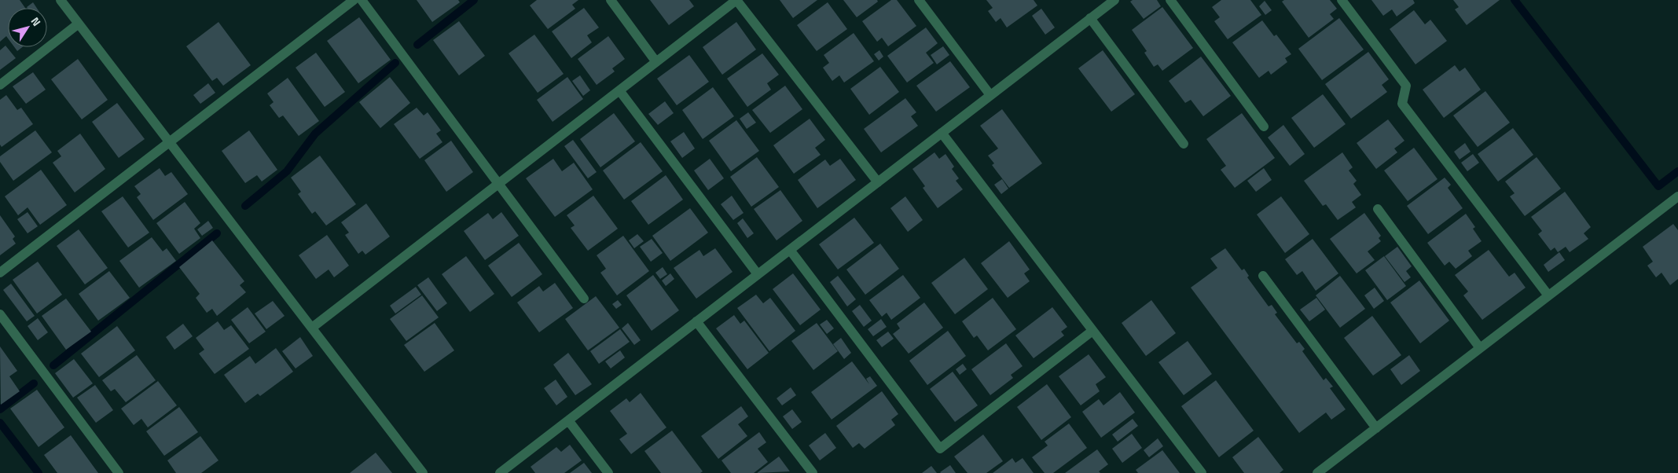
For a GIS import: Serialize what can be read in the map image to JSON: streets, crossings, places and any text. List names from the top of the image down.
{
  "north": "top right"
}
